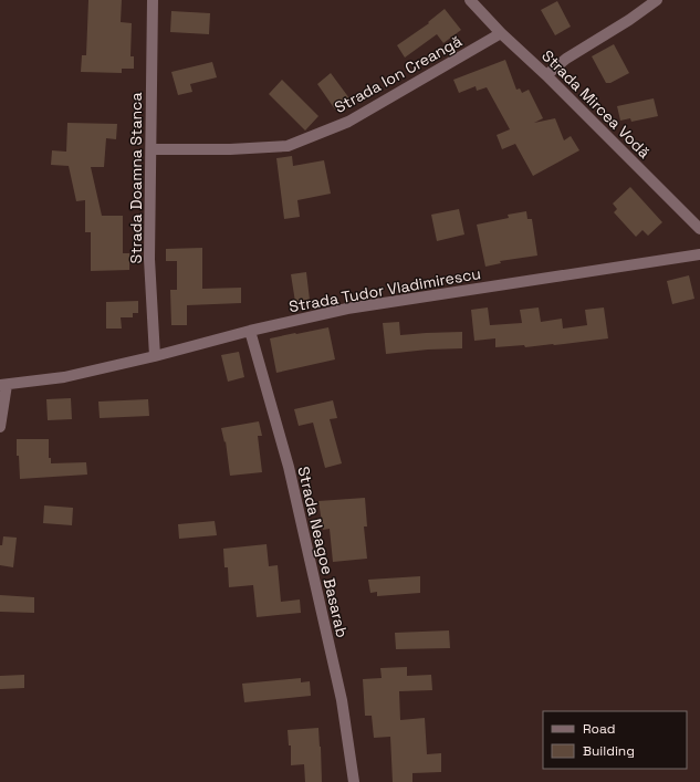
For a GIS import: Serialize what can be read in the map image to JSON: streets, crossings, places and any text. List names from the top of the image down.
{
  "streets": {
    "street": [
      "Strada Ion Creangă",
      "Strada Mircea Vodă",
      "Strada Doamna Stanca",
      "Strada Tudor Vladimirescu",
      "Strada Neagoe Basarab"
    ]
  },
  "crossings": [
    ["Strada Ion Creangă", "Strada Mircea Vodă"],
    ["Strada Ion Creangă", "Strada Doamna Stanca"],
    ["Strada Doamna Stanca", "Strada Tudor Vladimirescu"],
    ["Strada Tudor Vladimirescu", "Strada Neagoe Basarab"]
  ],
  "legend": ["Road", "Building"]
}
